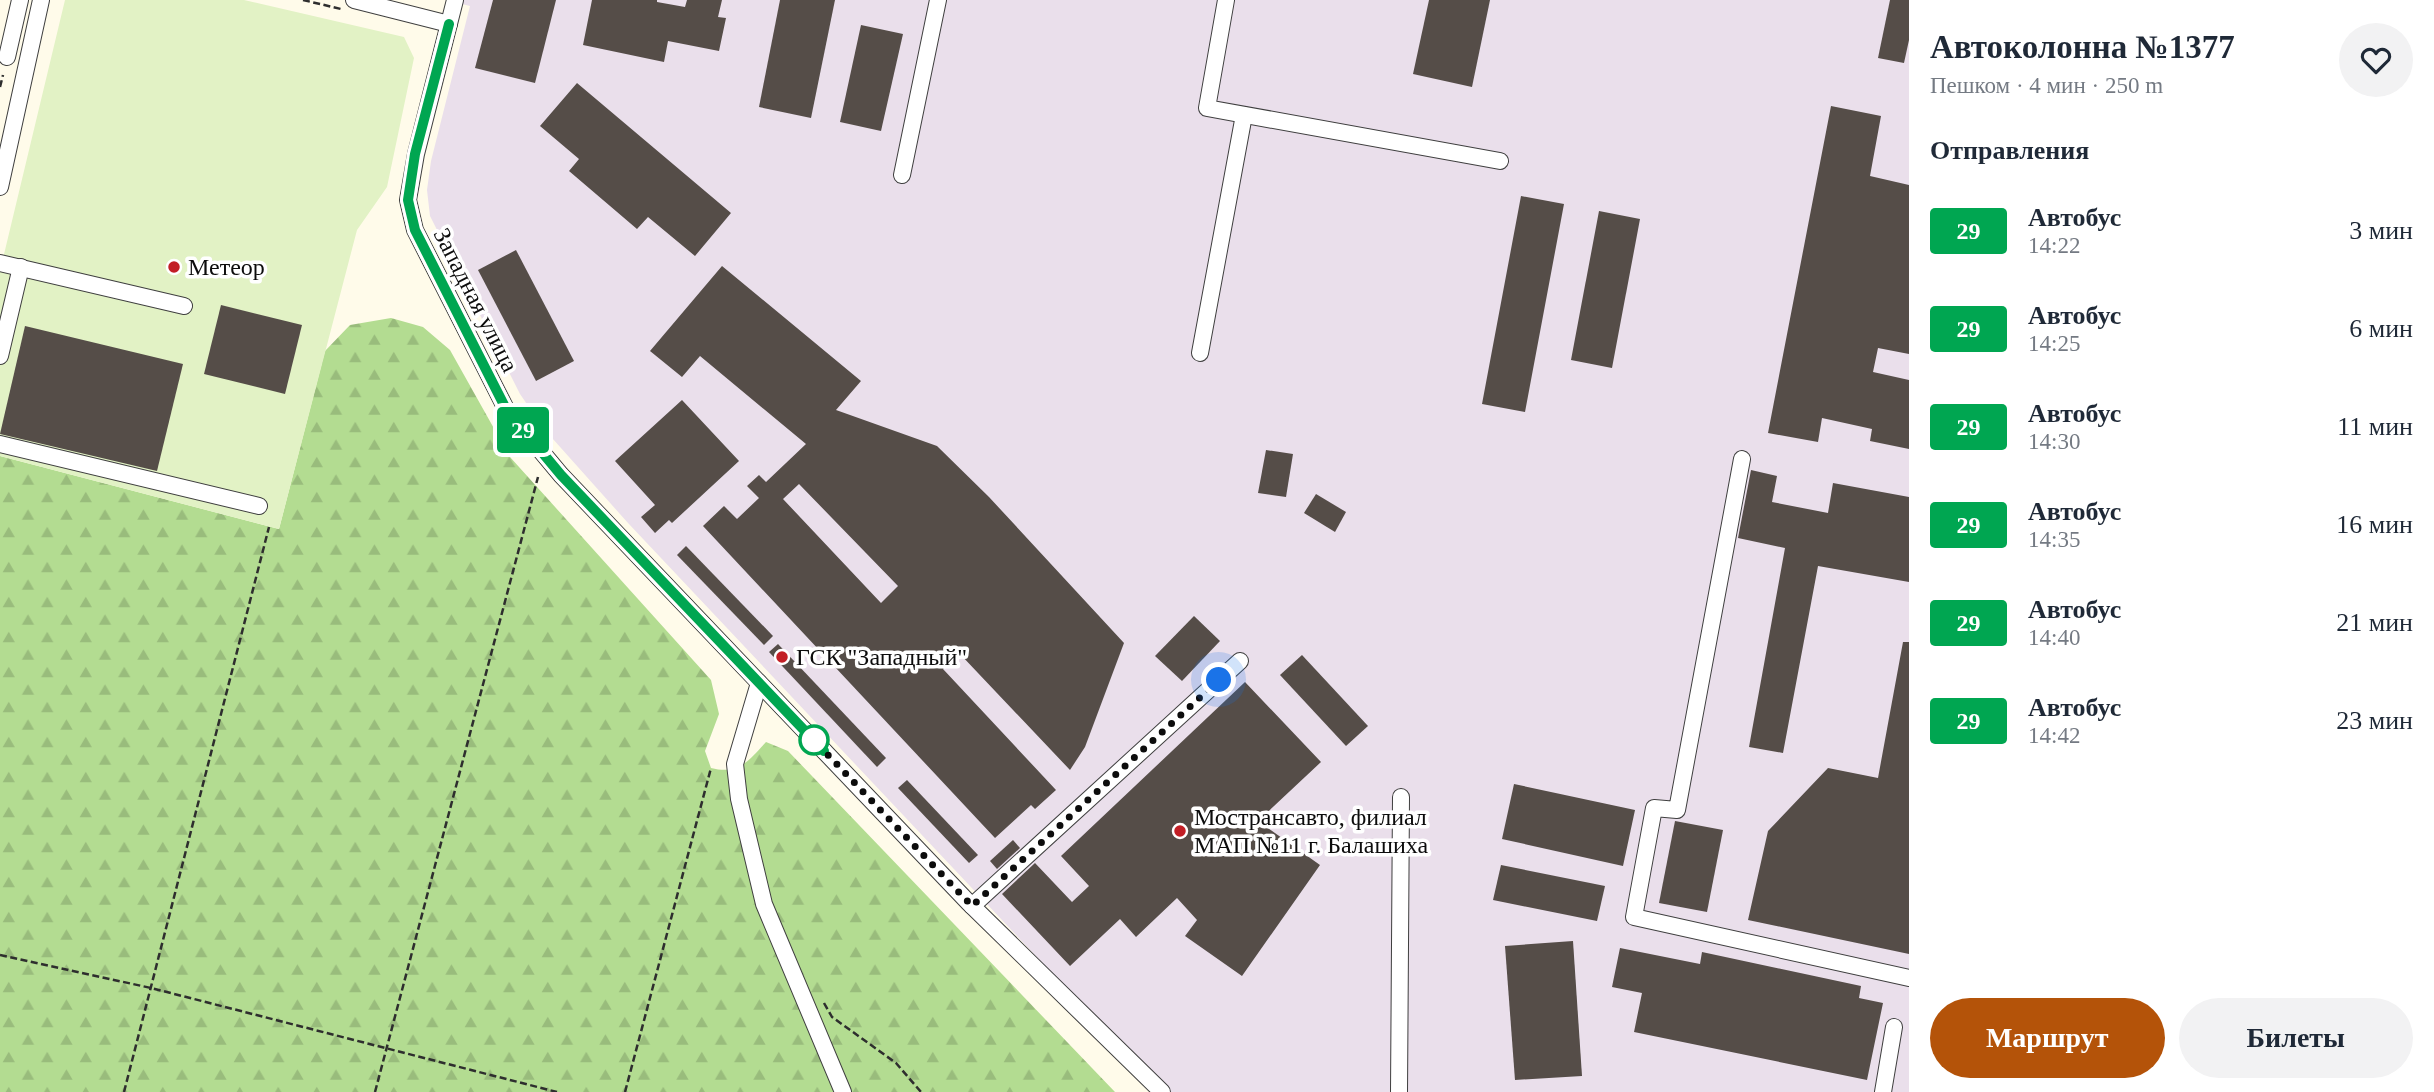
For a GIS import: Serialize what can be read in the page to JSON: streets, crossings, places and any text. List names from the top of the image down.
{
  "streets": {
    "street": ["Западная улица"]
  },
  "places": ["Метеор", "ГСК \"Западный\"", "Мострансавто, филиал МАП №11 г. Балашиха"],
  "lines": ["bus line 29"],
  "page": {
    "on_map": "29",
    "heading": [
      ["Автоколонна №1377", "Пешком · 4 мин · 250 m"],
      "Отправления"
    ],
    "list": [
      {
        "mark": "29",
        "name": "Автобус",
        "note": "14:22",
        "value": "3 мин"
      },
      {
        "mark": "29",
        "name": "Автобус",
        "note": "14:25",
        "value": "6 мин"
      },
      {
        "mark": "29",
        "name": "Автобус",
        "note": "14:30",
        "value": "11 мин"
      },
      {
        "mark": "29",
        "name": "Автобус",
        "note": "14:35",
        "value": "16 мин"
      },
      {
        "mark": "29",
        "name": "Автобус",
        "note": "14:40",
        "value": "21 мин"
      },
      {
        "mark": "29",
        "name": "Автобус",
        "note": "14:42",
        "value": "23 мин"
      }
    ],
    "buttons": ["Маршрут", "Билеты"]
  }
}
